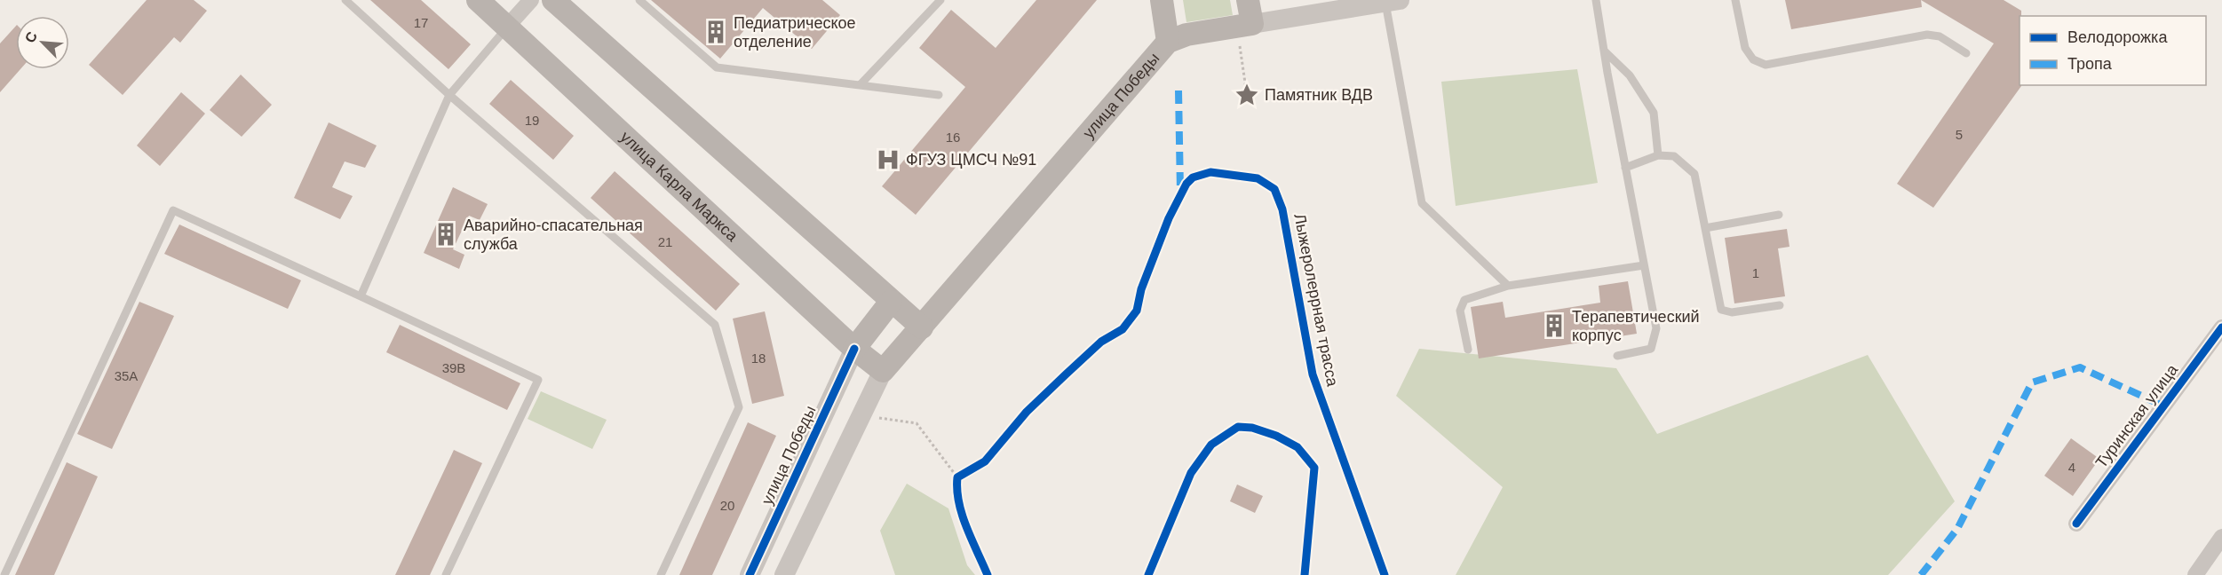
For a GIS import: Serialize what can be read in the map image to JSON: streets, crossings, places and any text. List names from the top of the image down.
{
  "streets": {
    "main road": ["улица Победы", "улица Карла Маркса"],
    "street": ["Туринская улица"],
    "cycle path": ["Лыжеролеррная трасса"]
  },
  "crossings": [
    ["улица Победы", "улица Карла Маркса"]
  ],
  "places": {
    "building": ["Педиатрическое отделение", "Аварийно-спасательная служба", "Терапевтический корпус"],
    "place": ["Памятник ВДВ"],
    "hospital": ["ФГУЗ ЦМСЧ №91"]
  },
  "house_numbers": [
    "17",
    "19",
    "5",
    "16",
    "21",
    "1",
    "18",
    "39В",
    "35А",
    "4",
    "20"
  ],
  "legend": ["Велодорожка", "Тропа"],
  "north": "top left"
}
